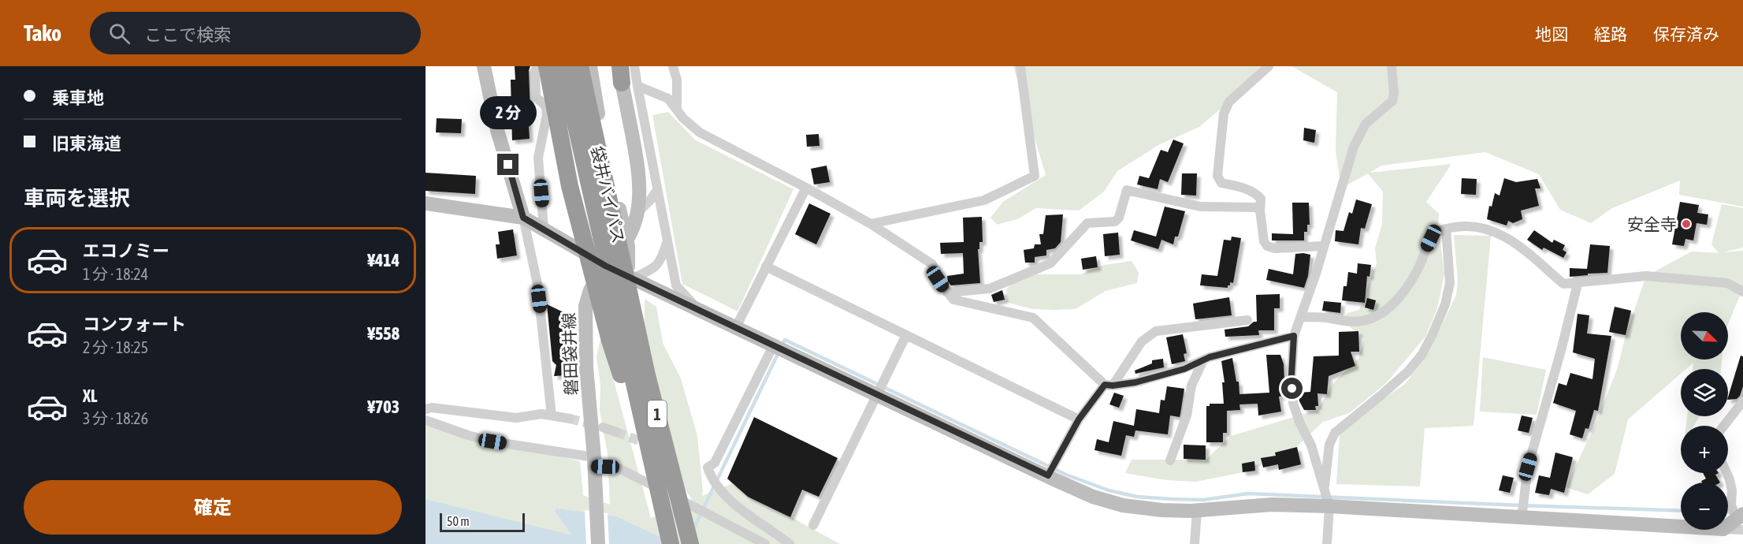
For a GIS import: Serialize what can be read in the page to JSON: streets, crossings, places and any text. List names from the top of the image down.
{
  "streets": {
    "highway": ["袋井バイパス", "1"],
    "street": ["磐田袋井線"]
  },
  "crossings": [
    ["袋井バイパス", "1"]
  ],
  "places": ["安全寺"],
  "scale_bar": "50 m",
  "north": "bottom right",
  "page": {
    "header": "Tako",
    "search": "ここで検索",
    "nav": ["地図", "経路", "保存済み"],
    "banner": ["乗車地", "旧東海道"],
    "bubble": "2 分",
    "heading": "車両を選択",
    "list": [
      {
        "name": "エコノミー",
        "note": "1 分 · 18:24",
        "value": "¥414"
      },
      {
        "name": "コンフォート",
        "note": "2 分 · 18:25",
        "value": "¥558"
      },
      {
        "name": "XL",
        "note": "3 分 · 18:26",
        "value": "¥703"
      }
    ],
    "map_buttons": ["+", "−"],
    "buttons": "確定",
    "scale": "50 m"
  }
}
